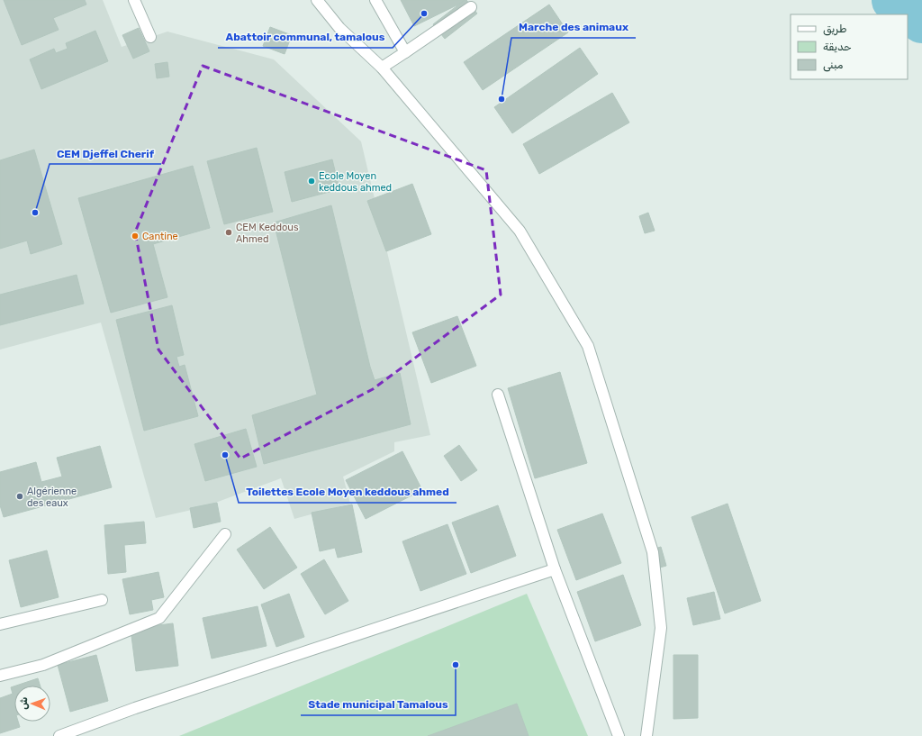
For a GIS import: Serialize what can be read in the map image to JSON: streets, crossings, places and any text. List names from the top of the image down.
{
  "places": [
    "Abattoir communal, tamalous",
    "Marche des animaux",
    "Ecole Moyen keddous ahmed",
    "CEM Djeffel Cherif",
    "CEM Keddous Ahmed",
    "Cantine",
    "Toilettes Ecole Moyen keddous ahmed",
    "Algérienne des eaux",
    "Stade municipal Tamalous"
  ],
  "legend": ["طريق", "حديقة", "مبنى"],
  "north": "left"
}
